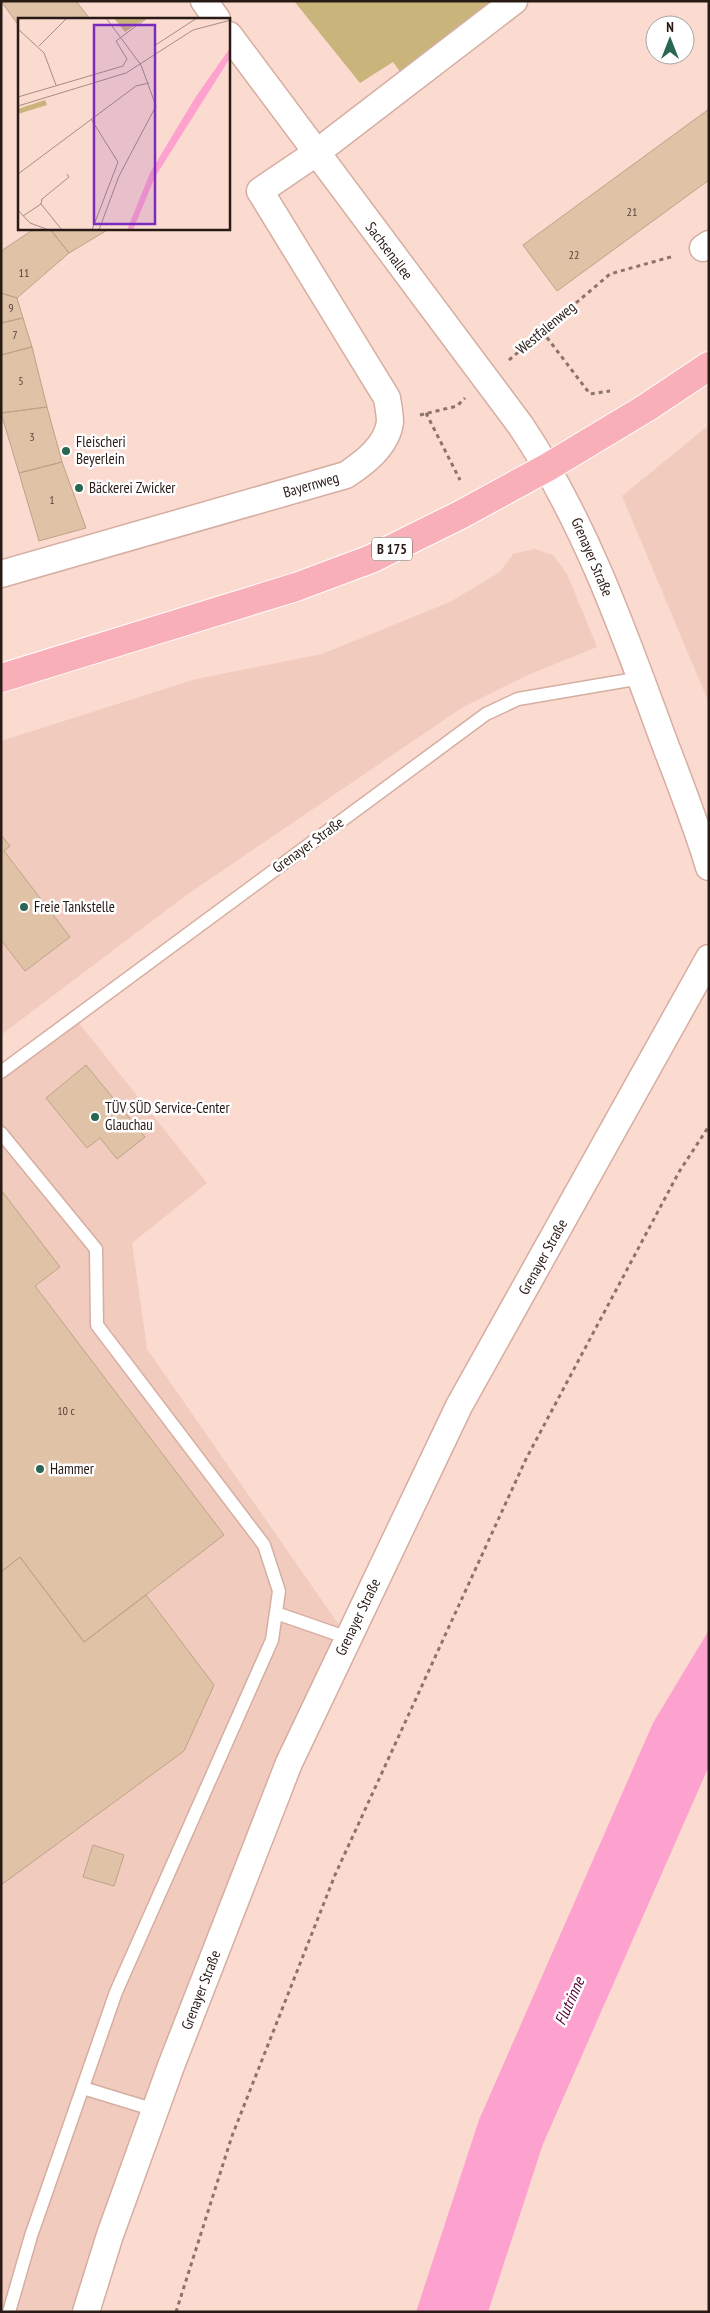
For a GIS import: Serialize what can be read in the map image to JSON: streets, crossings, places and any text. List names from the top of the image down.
{
  "streets": {
    "main road": ["B 175"],
    "street": ["Sachsenallee", "Bayernweg", "Grenayer Straße"],
    "path": ["Westfalenweg"]
  },
  "crossings": [
    ["Sachsenallee", "Westfalenweg"],
    ["Sachsenallee", "B 175"],
    ["Sachsenallee", "Grenayer Straße"],
    ["Westfalenweg", "Bayernweg"],
    ["B 175", "Grenayer Straße"]
  ],
  "water": ["Flutrinne"],
  "places": [
    "Fleischeri Beyerlein",
    "Bäckerei Zwicker",
    "Freie Tankstelle",
    "TÜV SÜD Service-Center Glauchau",
    "Hammer"
  ],
  "house_numbers": [
    "21",
    "22",
    "11",
    "9",
    "7",
    "5",
    "3",
    "1",
    "10 c"
  ],
  "north": "top"
}
